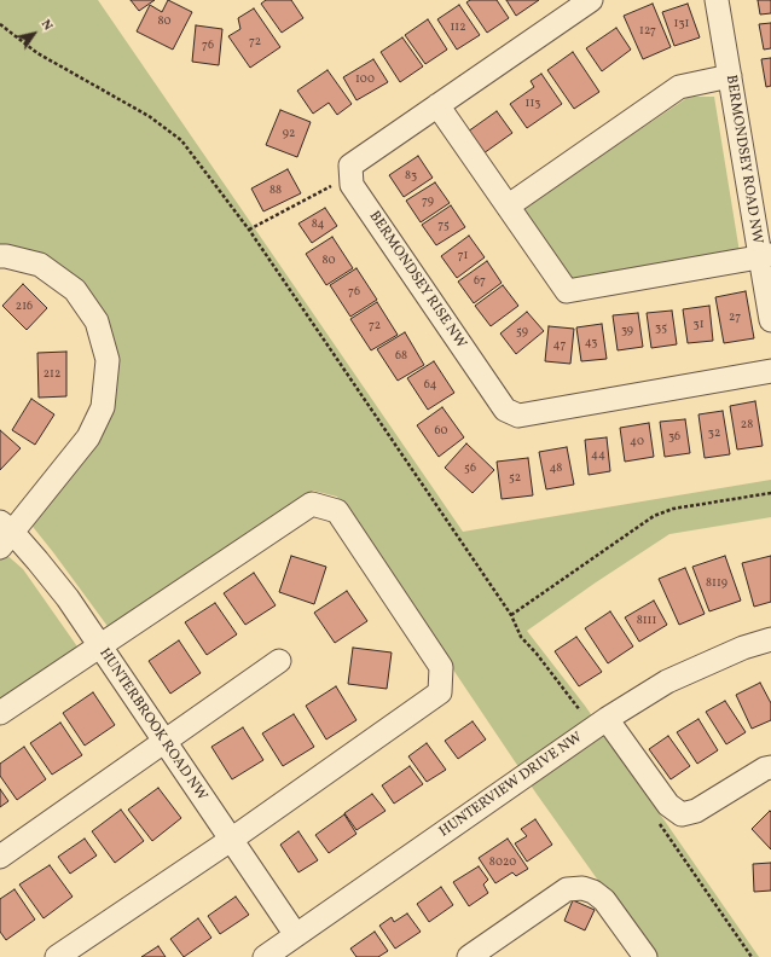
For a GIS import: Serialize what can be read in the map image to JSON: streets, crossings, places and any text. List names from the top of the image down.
{
  "streets": {
    "street": [
      "BERMONDSEY ROAD NW",
      "BERMONDSEY RISE NW",
      "HUNTERBROOK ROAD NW",
      "HUNTERVIEW DRIVE NW"
    ]
  },
  "crossings": [
    ["HUNTERBROOK ROAD NW", "HUNTERVIEW DRIVE NW"]
  ],
  "house_numbers": [
    "80",
    "131",
    "112",
    "127",
    "72",
    "76",
    "100",
    "113",
    "92",
    "83",
    "88",
    "79",
    "84",
    "75",
    "71",
    "80",
    "67",
    "76",
    "216",
    "27",
    "31",
    "72",
    "35",
    "39",
    "59",
    "43",
    "47",
    "68",
    "212",
    "64",
    "28",
    "60",
    "32",
    "36",
    "40",
    "44",
    "56",
    "48",
    "52",
    "8119",
    "8111",
    "8020"
  ],
  "north": "top right"
}
